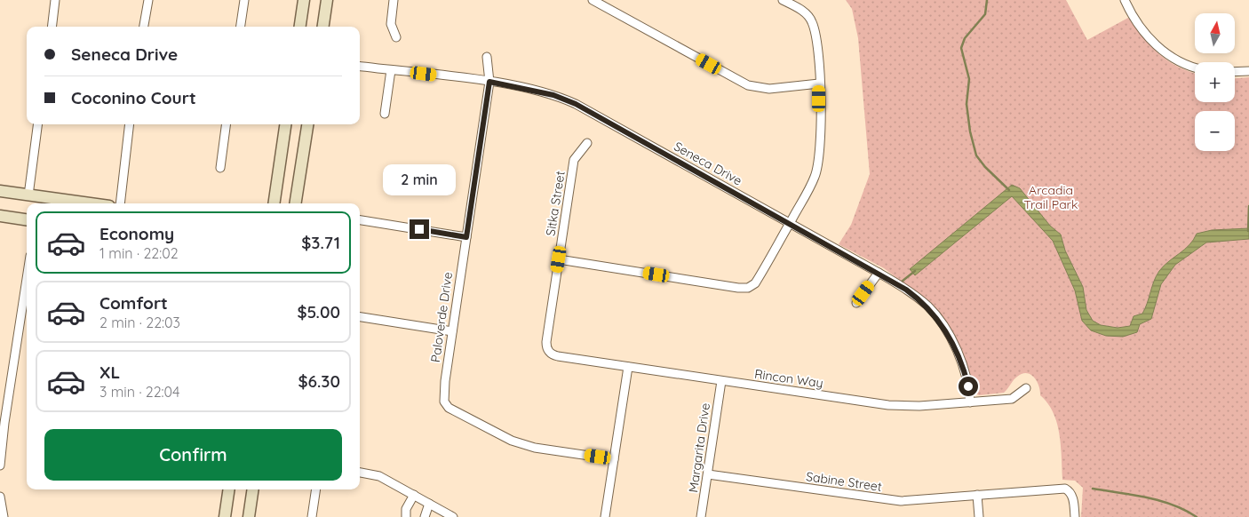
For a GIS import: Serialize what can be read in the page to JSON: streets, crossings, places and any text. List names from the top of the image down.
{
  "streets": {
    "street": [
      "Seneca Drive",
      "Sitka Street",
      "Paloverde Drive",
      "Rincon Way",
      "Margarita Drive",
      "Sabine Street"
    ]
  },
  "crossings": [
    ["Seneca Drive", "Paloverde Drive"],
    ["Seneca Drive", "Rincon Way"],
    ["Sitka Street", "Rincon Way"],
    ["Rincon Way", "Margarita Drive"],
    ["Margarita Drive", "Sabine Street"]
  ],
  "parks": ["Arcadia Trail Park"],
  "north": "top",
  "page": {
    "map_buttons": ["+", "−"],
    "banner": ["Seneca Drive", "Coconino Court"],
    "bubble": "2 min",
    "list": [
      {
        "name": "Economy",
        "note": "1 min · 22:02",
        "value": "$3.71"
      },
      {
        "name": "Comfort",
        "note": "2 min · 22:03",
        "value": "$5.00"
      },
      {
        "name": "XL",
        "note": "3 min · 22:04",
        "value": "$6.30"
      }
    ],
    "buttons": "Confirm"
  }
}
